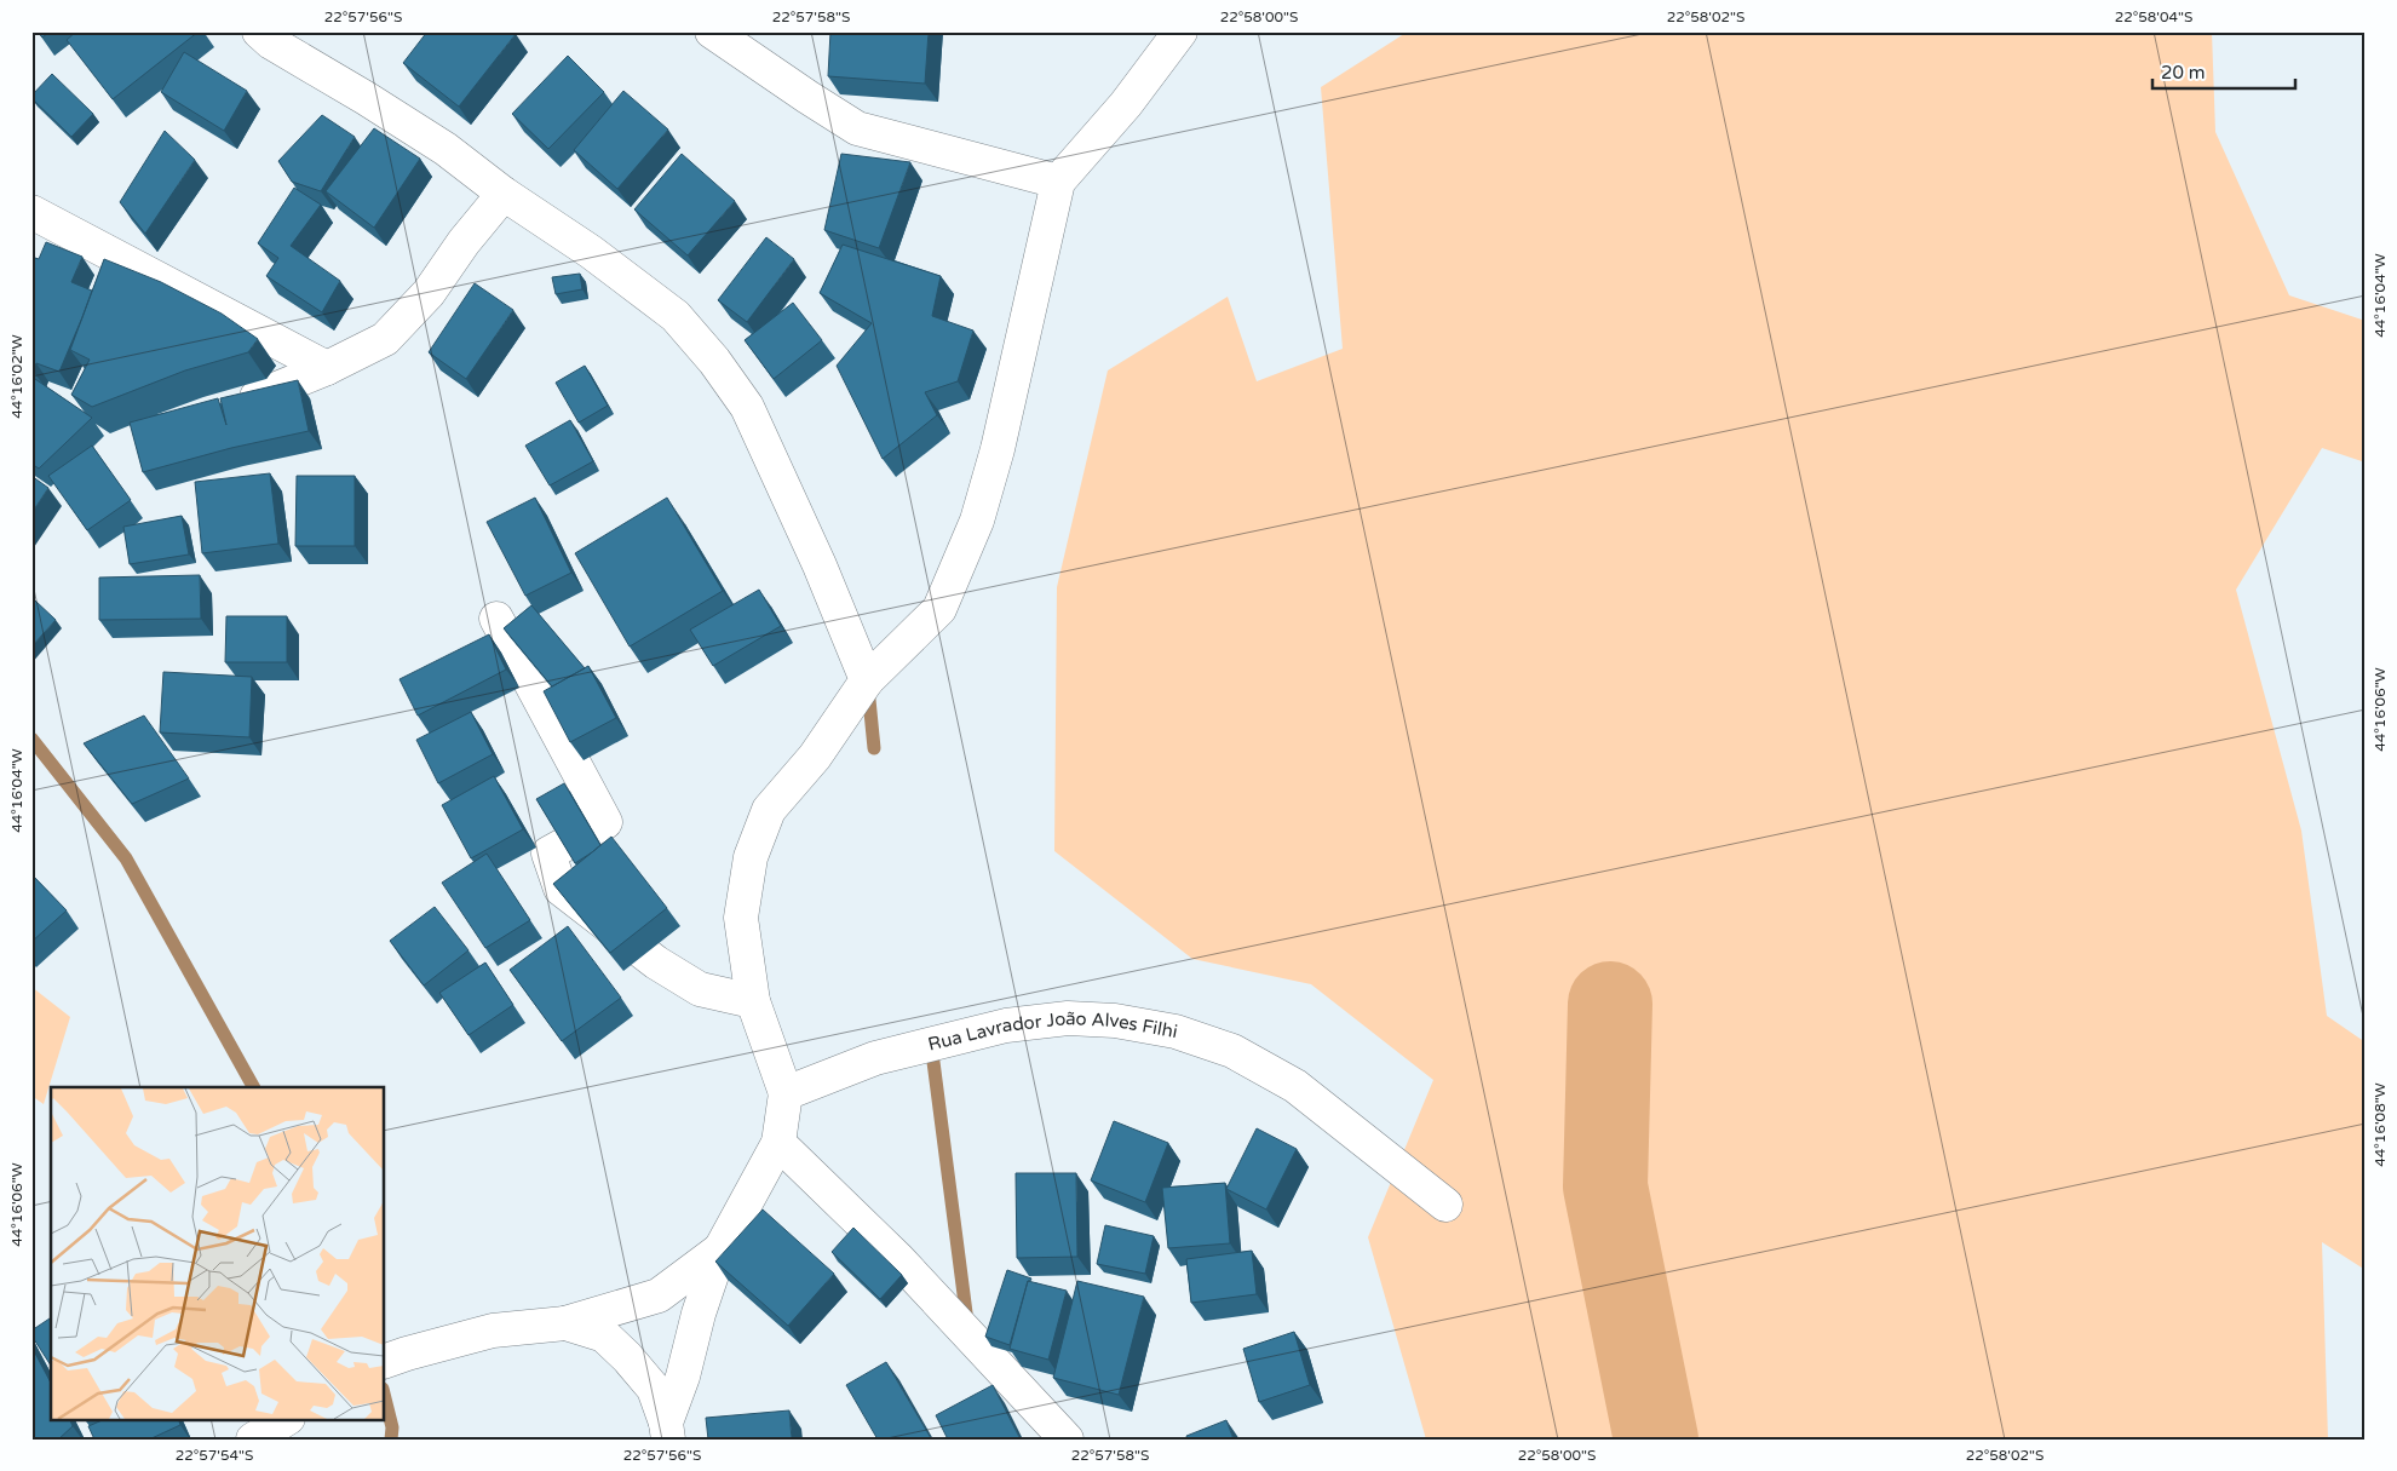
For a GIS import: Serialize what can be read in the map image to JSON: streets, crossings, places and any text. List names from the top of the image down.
{
  "streets": {
    "street": ["Rua Lavrador João Alves Filhi"]
  },
  "scale_bar": "20 m",
  "coordinates": [
    "22°57'56\"S",
    "22°57'58\"S",
    "22°58'00\"S",
    "22°58'02\"S",
    "22°58'04\"S",
    "44°16'04\"W",
    "44°16'02\"W",
    "44°16'06\"W",
    "44°16'08\"W",
    "22°57'54\"S"
  ]
}
